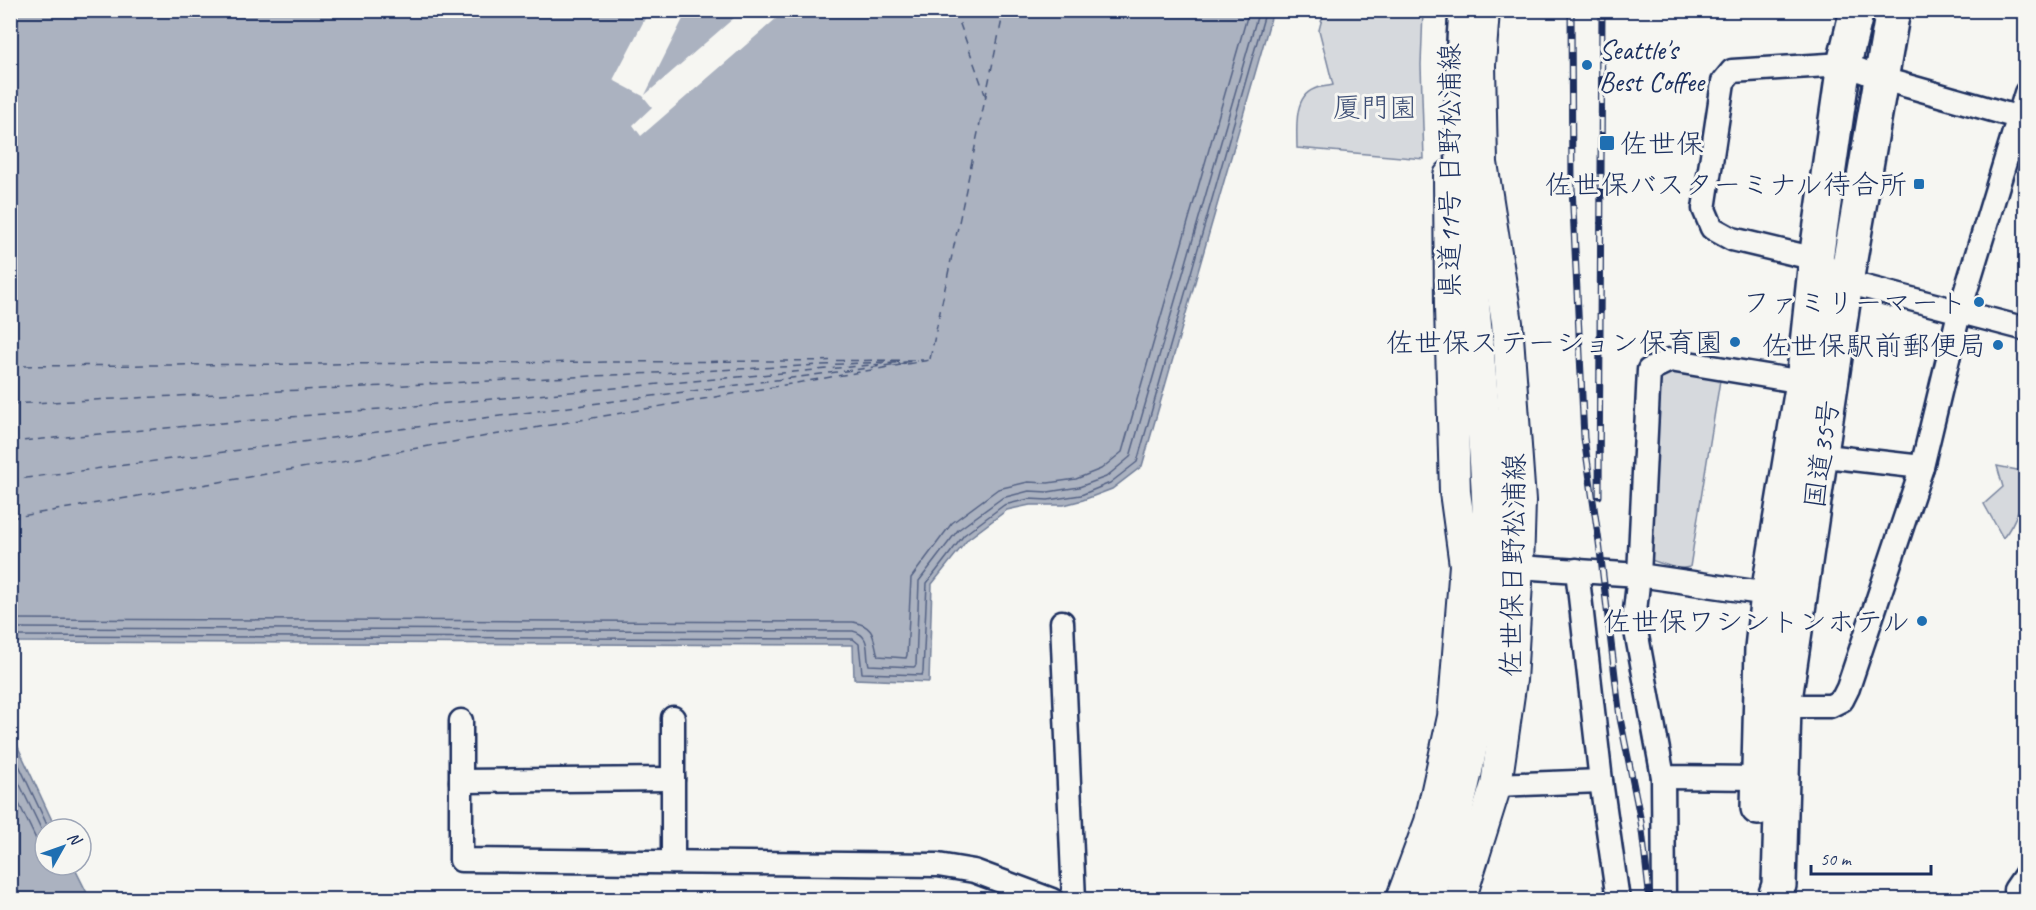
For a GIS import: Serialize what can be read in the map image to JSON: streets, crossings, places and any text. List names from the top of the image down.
{
  "streets": {
    "highway": ["国道35号"],
    "main road": ["県道11号 日野松浦線", "佐世保日野松浦線"]
  },
  "parks": ["厦門園"],
  "places": {
    "other": [
      "Seattle's Best Coffee",
      "ファミリーマート",
      "佐世保ステーション保育園",
      "佐世保駅前郵便局",
      "佐世保ワシントンホテル"
    ],
    "transit": ["佐世保", "佐世保バスターミナル待合所"]
  },
  "scale_bar": "50 m",
  "north": "top right"
}
